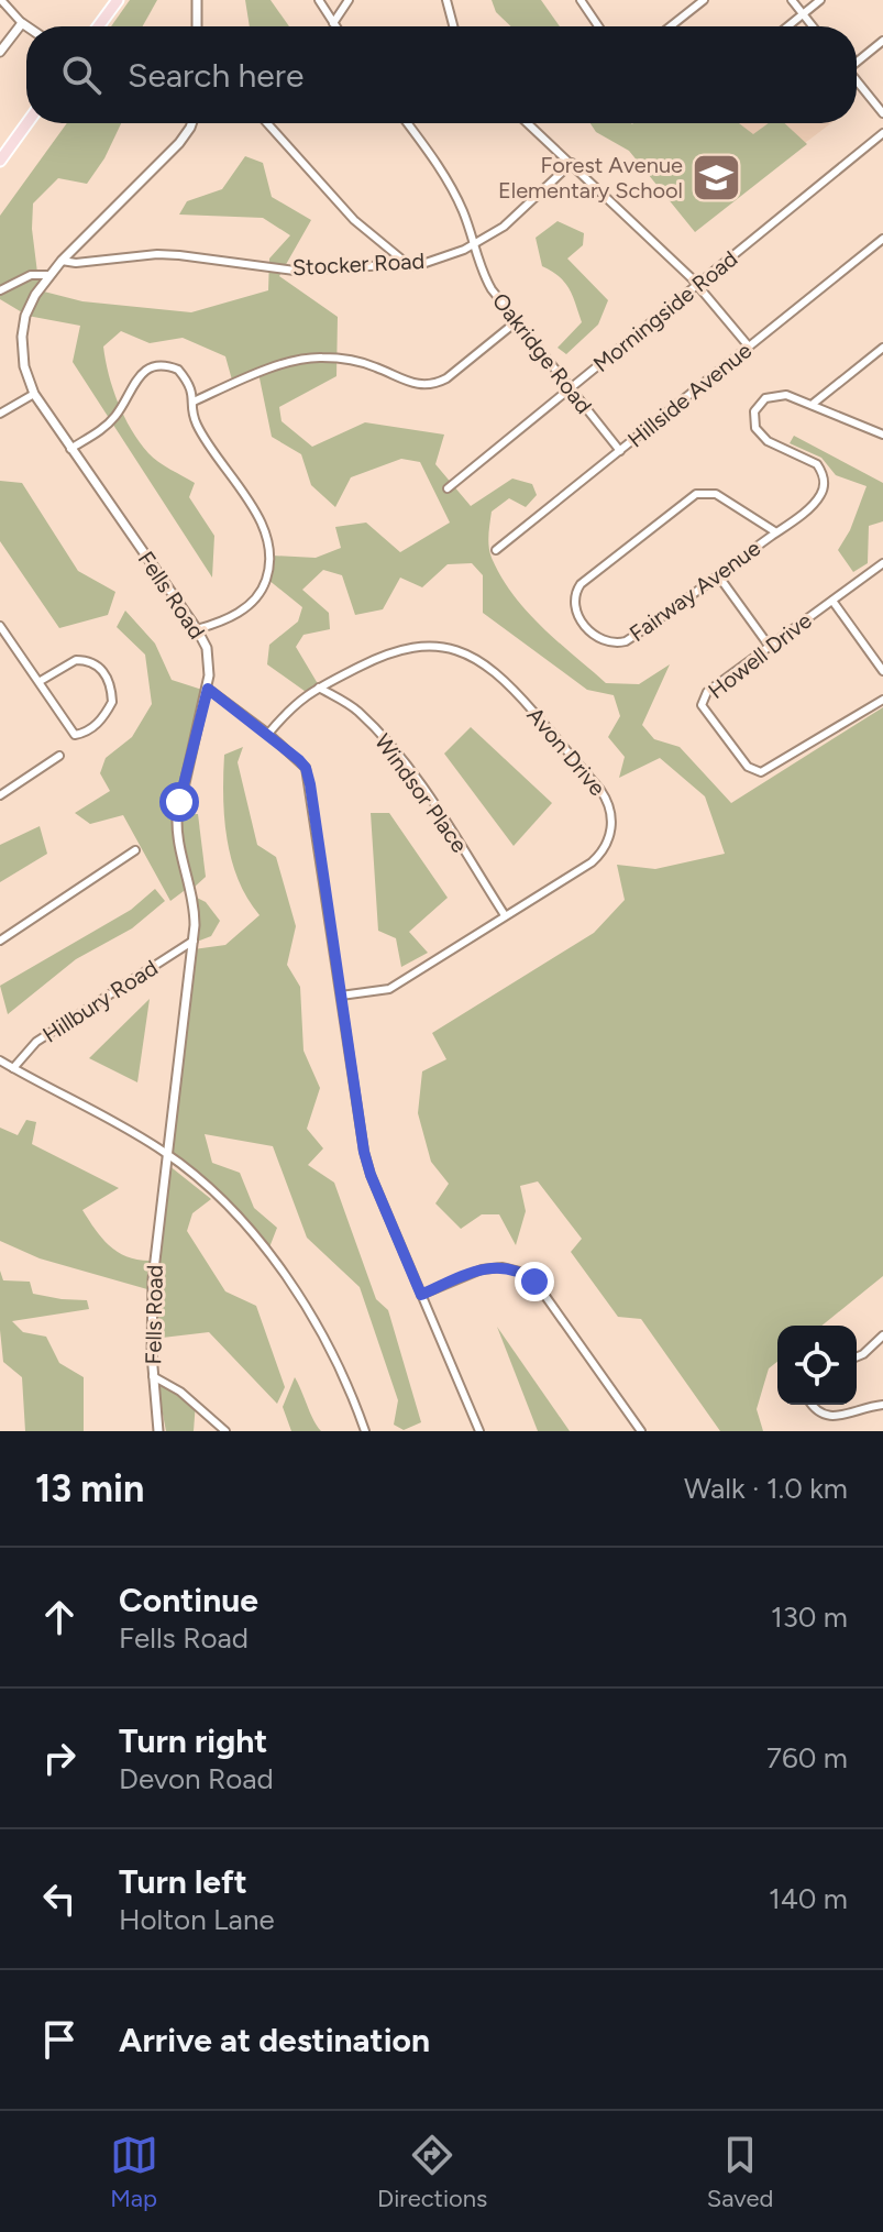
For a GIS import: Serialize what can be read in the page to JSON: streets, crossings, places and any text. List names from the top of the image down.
{
  "streets": {
    "street": [
      "Stocker Road",
      "Morningside Road",
      "Oakridge Road",
      "Hillside Avenue",
      "Fairway Avenue",
      "Fells Road",
      "Howell Drive",
      "Avon Drive",
      "Windsor Place",
      "Hillbury Road"
    ]
  },
  "crossings": [
    ["Stocker Road", "Oakridge Road"],
    ["Stocker Road", "Fells Road"],
    ["Morningside Road", "Oakridge Road"],
    ["Oakridge Road", "Hillside Avenue"],
    ["Fells Road", "Hillbury Road"],
    ["Avon Drive", "Windsor Place"]
  ],
  "places": {
    "school or university": ["Forest Avenue Elementary School"]
  },
  "page": {
    "search": "Search here",
    "heading": ["13 min", "Walk · 1.0 km"],
    "list": [
      ["Continue", "Fells Road", "130 m"],
      ["Turn right", "Devon Road", "760 m"],
      ["Turn left", "Holton Lane", "140 m"],
      "Arrive at destination"
    ],
    "nav": ["Map", "Directions", "Saved"]
  }
}
